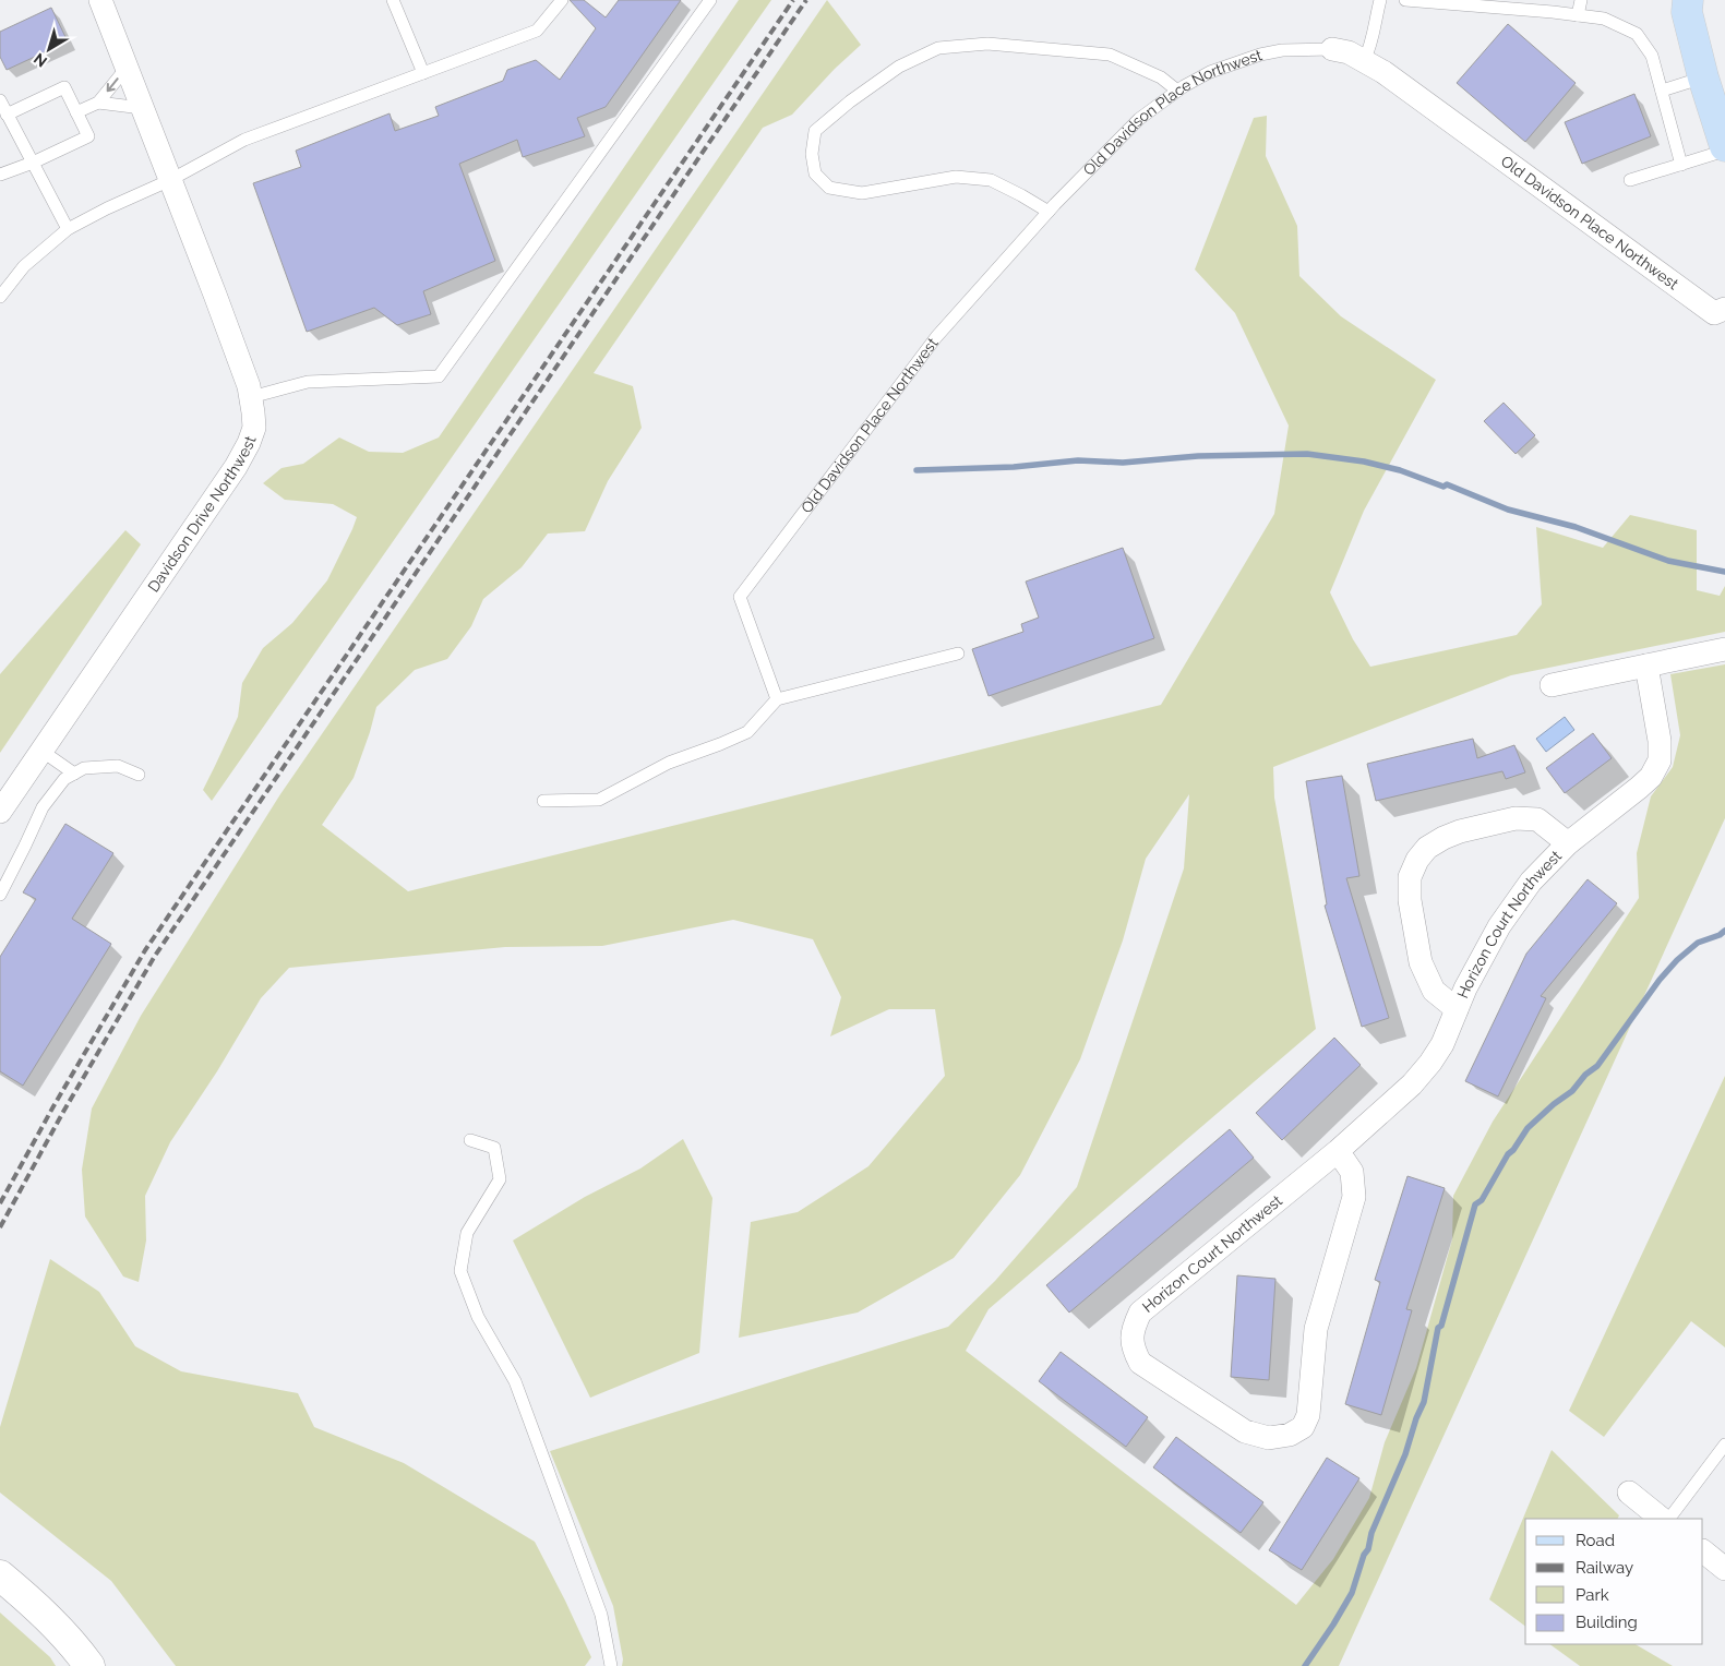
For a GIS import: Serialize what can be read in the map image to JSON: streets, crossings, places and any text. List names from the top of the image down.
{
  "streets": {
    "street": ["Old Davidson Place Northwest", "Davidson Drive Northwest", "Horizon Court Northwest"]
  },
  "legend": [
    "Road",
    "Railway",
    "Park",
    "Building"
  ],
  "north": "bottom left"
}
